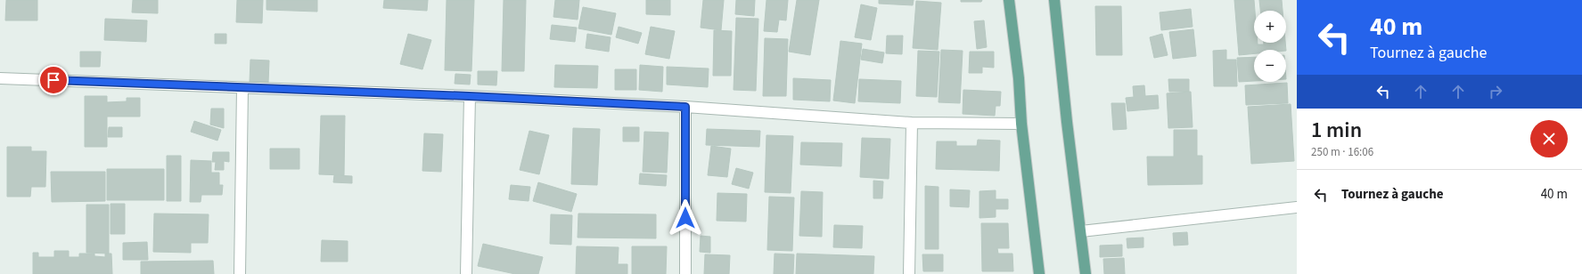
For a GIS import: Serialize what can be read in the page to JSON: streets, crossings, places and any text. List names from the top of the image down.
{
  "page": {
    "turn": ["40 m", "Tournez à gauche"],
    "map_buttons": ["+", "−"],
    "heading": ["1 min", "250 m · 16:06"],
    "list": [
      {
        "name": "Tournez à gauche",
        "value": "40 m"
      }
    ]
  }
}
